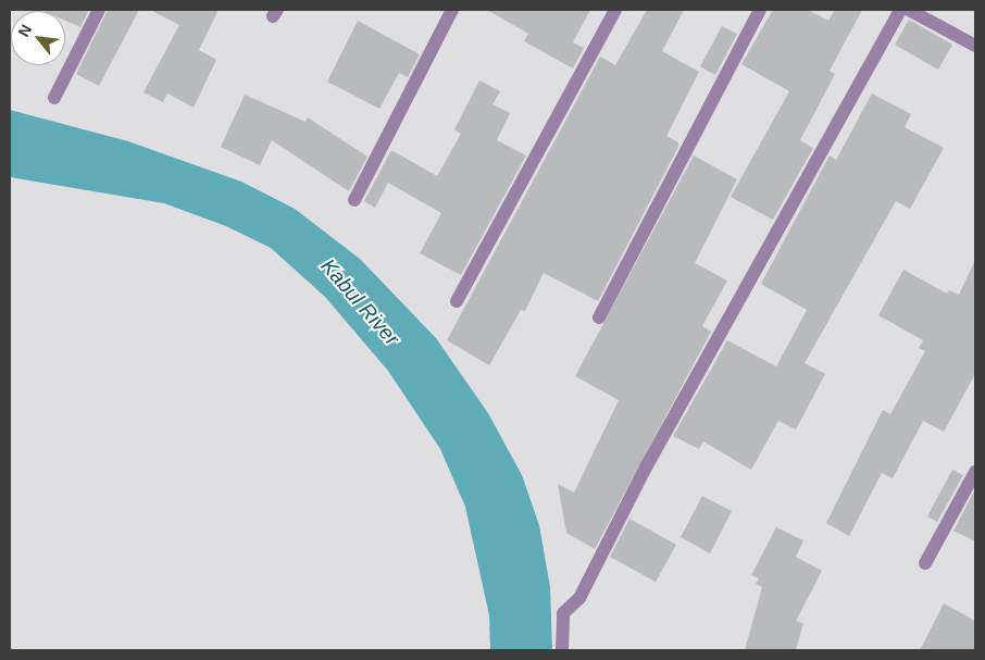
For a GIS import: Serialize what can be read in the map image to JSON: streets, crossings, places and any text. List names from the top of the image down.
{
  "water": ["Kabul River"],
  "north": "top left"
}
